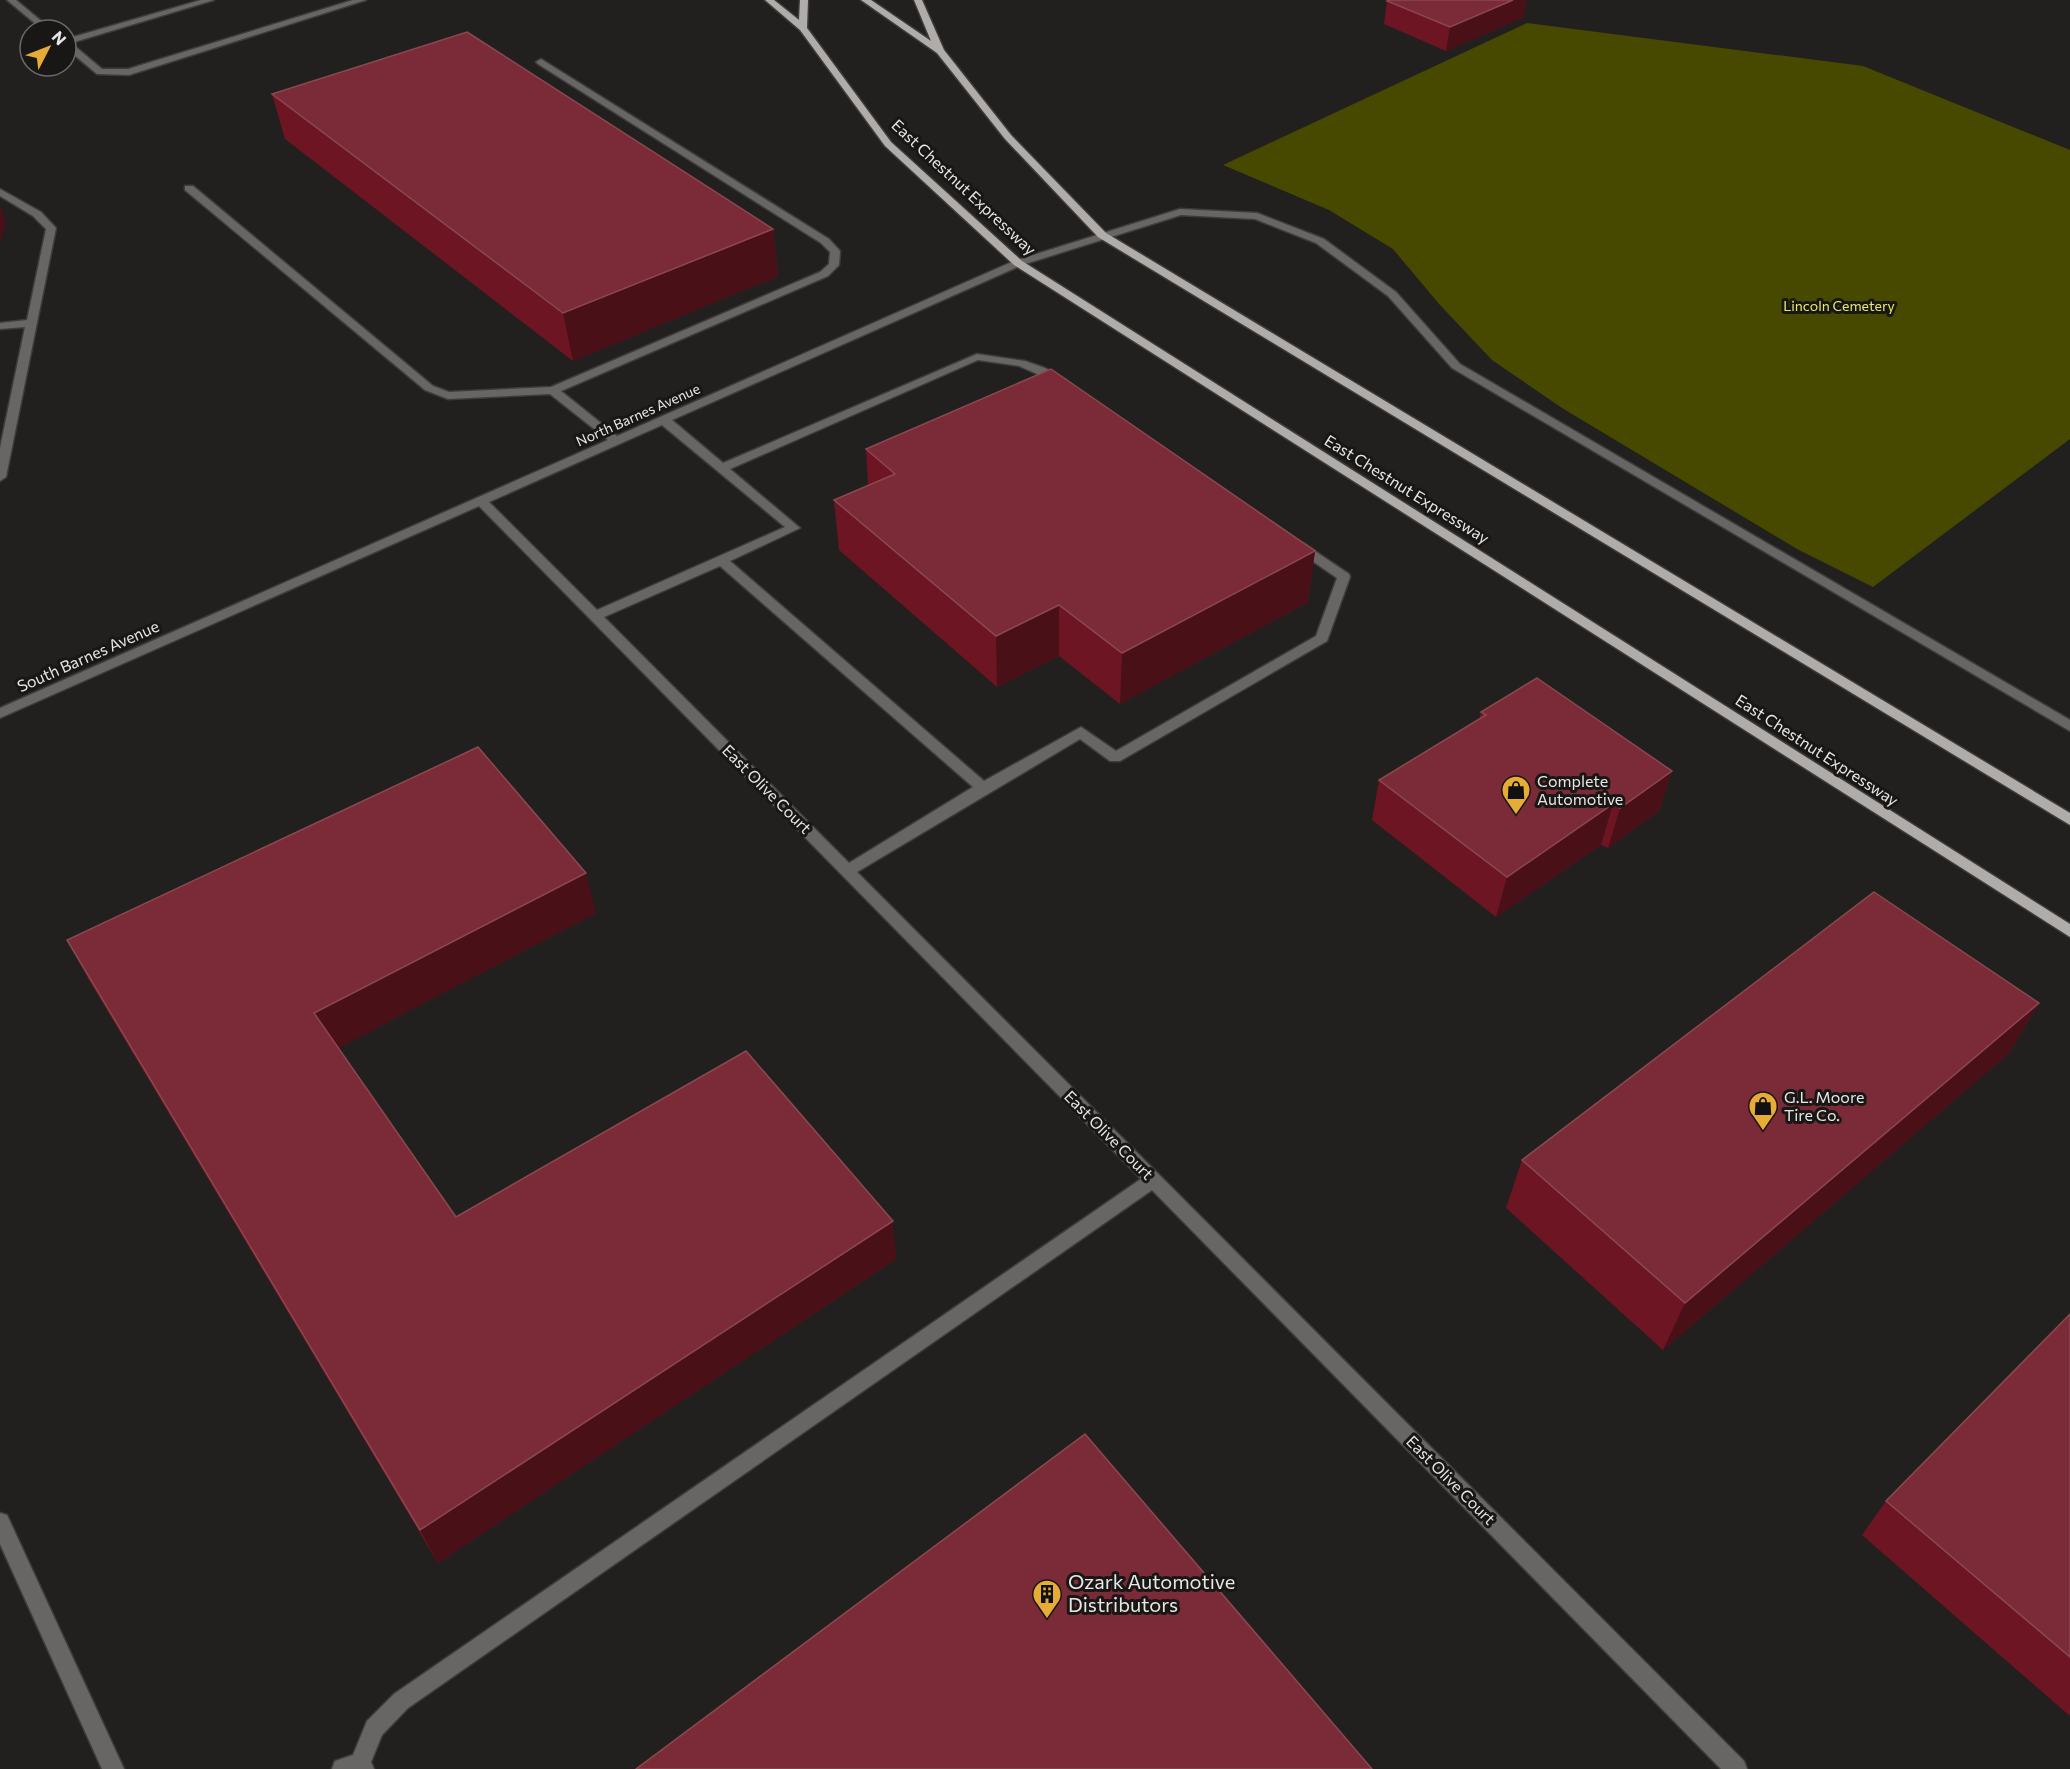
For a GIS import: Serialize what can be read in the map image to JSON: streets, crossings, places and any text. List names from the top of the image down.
{
  "streets": {
    "main road": ["East Chestnut Expressway"],
    "street": ["North Barnes Avenue", "South Barnes Avenue", "East Olive Court"]
  },
  "crossings": [
    ["East Chestnut Expressway", "North Barnes Avenue"],
    ["North Barnes Avenue", "South Barnes Avenue"],
    ["North Barnes Avenue", "East Olive Court"]
  ],
  "parks": ["Lincoln Cemetery"],
  "places": {
    "shop": ["Complete Automotive", "G.L. Moore Tire Co."],
    "building": ["Ozark Automotive Distributors"]
  },
  "north": "top right"
}
